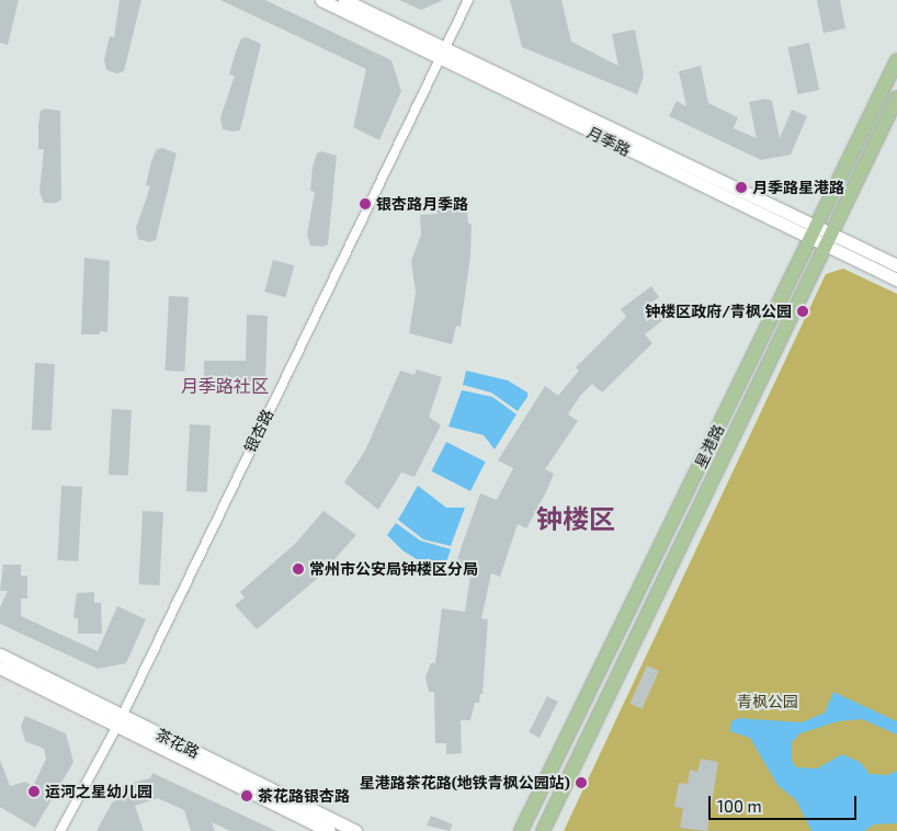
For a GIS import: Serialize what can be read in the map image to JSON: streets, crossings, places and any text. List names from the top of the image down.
{
  "streets": {
    "main road": ["星港路"],
    "street": ["月季路", "银杏路", "茶花路"]
  },
  "crossings": [
    ["月季路", "银杏路"],
    ["月季路", "星港路"],
    ["银杏路", "茶花路"]
  ],
  "districts": ["月季路社区", "钟楼区"],
  "parks": ["青枫公园"],
  "places": [
    "月季路星港路",
    "银杏路月季路",
    "钟楼区政府/青枫公园",
    "常州市公安局钟楼区分局",
    "星港路茶花路(地铁青枫公园站)",
    "运河之星幼儿园",
    "茶花路银杏路"
  ],
  "scale_bar": "100 m"
}
